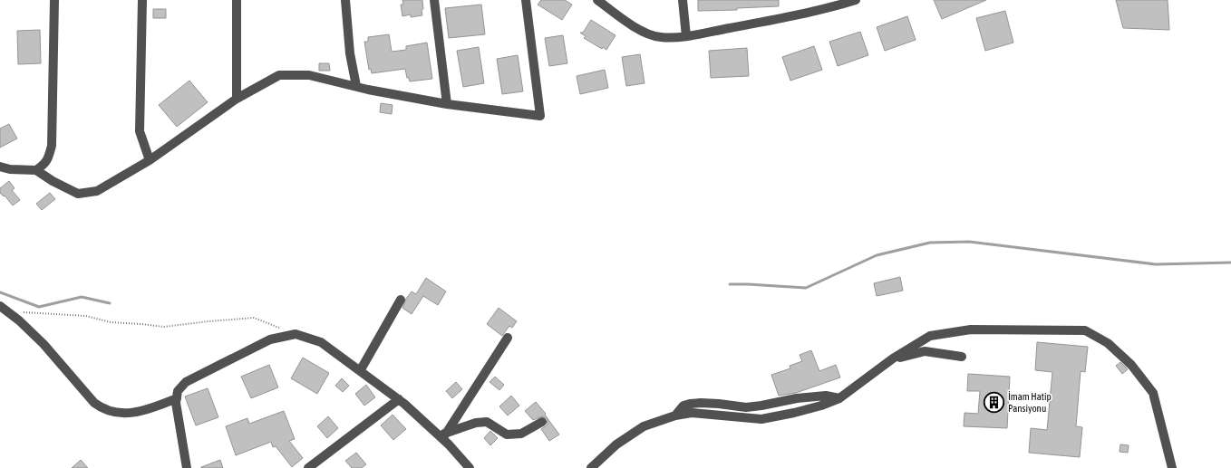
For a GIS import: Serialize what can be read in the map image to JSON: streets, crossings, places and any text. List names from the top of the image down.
{
  "places": {
    "building": ["İmam Hatip Pansiyonu"]
  }
}
